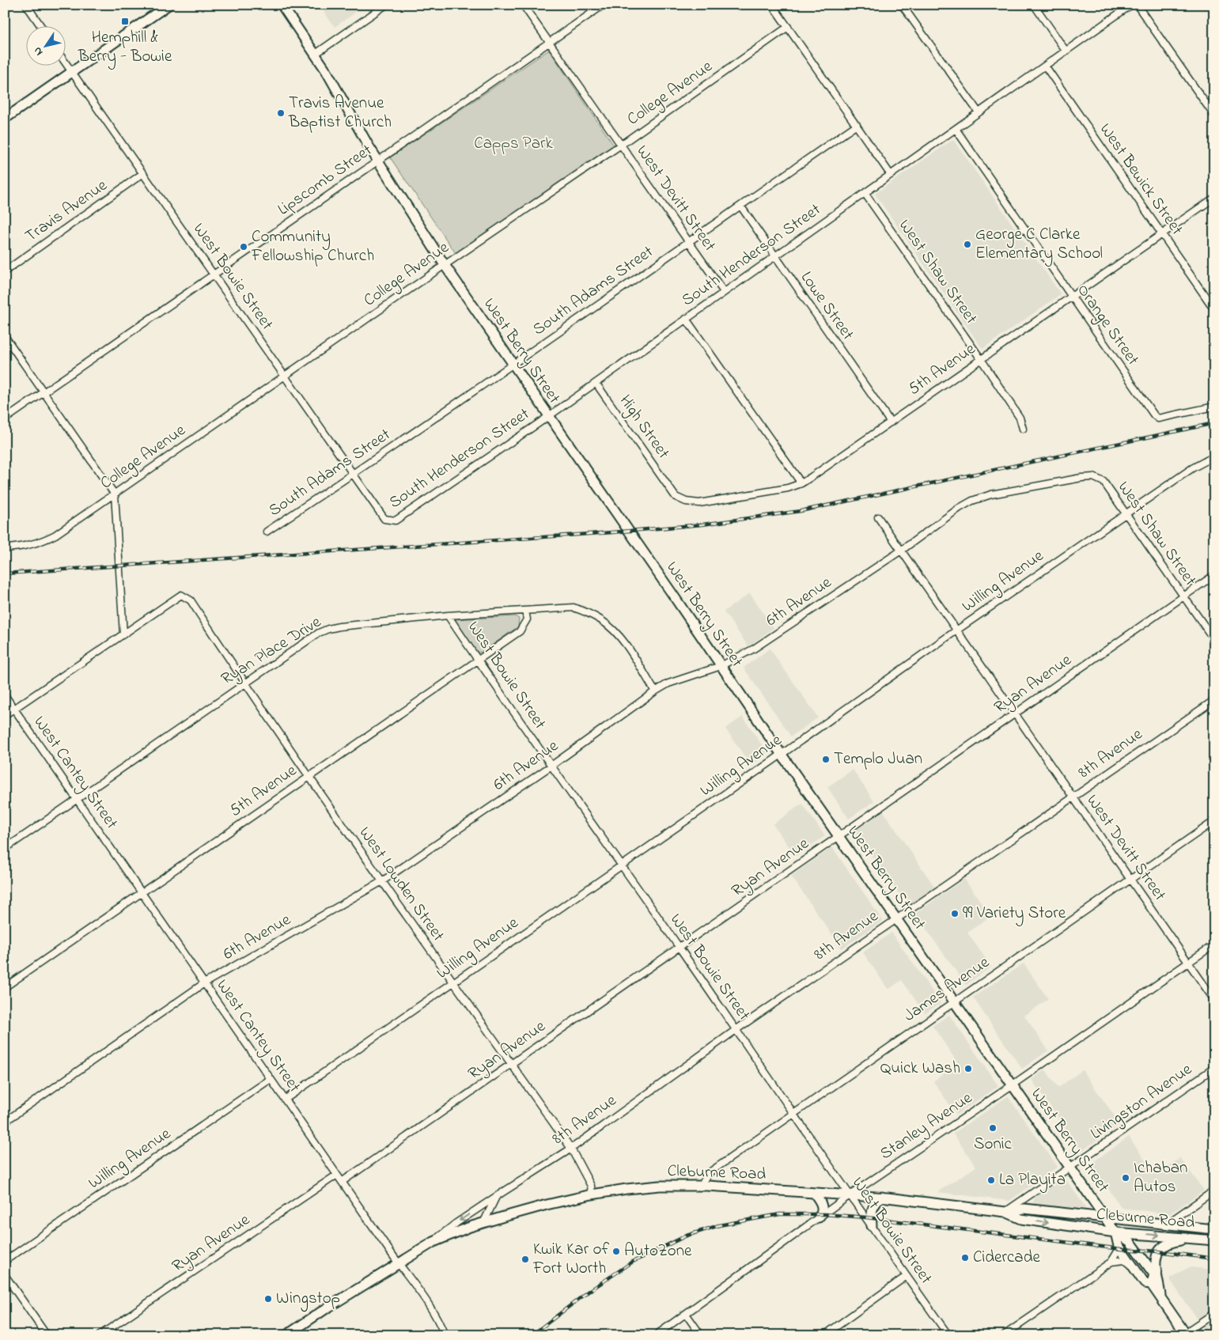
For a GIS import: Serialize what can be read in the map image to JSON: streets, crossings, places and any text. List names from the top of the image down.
{
  "streets": {
    "main road": ["West Berry Street", "8th Avenue", "Cleburne Road"],
    "street": [
      "College Avenue",
      "West Bewick Street",
      "Lipscomb Street",
      "West Devitt Street",
      "Travis Avenue",
      "South Henderson Street",
      "West Shaw Street",
      "West Bowie Street",
      "South Adams Street",
      "Lowe Street",
      "Orange Street",
      "5th Avenue",
      "High Street",
      "Willing Avenue",
      "6th Avenue",
      "Ryan Place Drive",
      "Ryan Avenue",
      "West Cantey Street",
      "West Lowden Street",
      "James Avenue",
      "Livingston Avenue",
      "Stanley Avenue"
    ]
  },
  "crossings": [
    ["College Avenue", "West Devitt Street"],
    ["College Avenue", "West Bowie Street"],
    ["College Avenue", "West Berry Street"],
    ["West Bewick Street", "South Henderson Street"],
    ["West Bewick Street", "5th Avenue"],
    ["Lipscomb Street", "West Devitt Street"],
    ["Lipscomb Street", "West Bowie Street"],
    ["Lipscomb Street", "West Berry Street"],
    ["West Devitt Street", "South Henderson Street"],
    ["West Devitt Street", "South Adams Street"],
    ["West Devitt Street", "Willing Avenue"],
    ["West Devitt Street", "6th Avenue"],
    ["West Devitt Street", "Ryan Avenue"],
    ["West Devitt Street", "8th Avenue"],
    ["West Devitt Street", "James Avenue"],
    ["West Devitt Street", "Stanley Avenue"],
    ["Travis Avenue", "West Bowie Street"],
    ["South Henderson Street", "West Shaw Street"],
    ["South Henderson Street", "West Bowie Street"],
    ["South Henderson Street", "Lowe Street"],
    ["South Henderson Street", "Orange Street"],
    ["South Henderson Street", "West Berry Street"],
    ["South Henderson Street", "High Street"],
    ["West Shaw Street", "5th Avenue"],
    ["West Shaw Street", "Willing Avenue"],
    ["West Shaw Street", "6th Avenue"],
    ["West Shaw Street", "Ryan Avenue"],
    ["West Bowie Street", "South Adams Street"],
    ["West Bowie Street", "5th Avenue"],
    ["West Bowie Street", "Willing Avenue"],
    ["West Bowie Street", "6th Avenue"],
    ["West Bowie Street", "Ryan Place Drive"],
    ["West Bowie Street", "Ryan Avenue"],
    ["West Bowie Street", "8th Avenue"],
    ["West Bowie Street", "James Avenue"],
    ["West Bowie Street", "Stanley Avenue"],
    ["West Bowie Street", "Cleburne Road"],
    ["South Adams Street", "Lowe Street"],
    ["South Adams Street", "West Berry Street"],
    ["Lowe Street", "5th Avenue"],
    ["Orange Street", "5th Avenue"],
    ["West Berry Street", "Willing Avenue"],
    ["West Berry Street", "6th Avenue"],
    ["West Berry Street", "Ryan Avenue"],
    ["West Berry Street", "8th Avenue"],
    ["West Berry Street", "James Avenue"],
    ["West Berry Street", "Livingston Avenue"],
    ["West Berry Street", "Stanley Avenue"],
    ["West Berry Street", "Cleburne Road"],
    ["5th Avenue", "High Street"],
    ["5th Avenue", "Ryan Place Drive"],
    ["5th Avenue", "West Cantey Street"],
    ["5th Avenue", "West Lowden Street"],
    ["Willing Avenue", "West Cantey Street"],
    ["Willing Avenue", "West Lowden Street"],
    ["6th Avenue", "Ryan Place Drive"],
    ["6th Avenue", "West Cantey Street"],
    ["6th Avenue", "West Lowden Street"],
    ["Ryan Place Drive", "West Cantey Street"],
    ["Ryan Place Drive", "West Lowden Street"],
    ["Ryan Avenue", "West Cantey Street"],
    ["Ryan Avenue", "West Lowden Street"],
    ["8th Avenue", "West Cantey Street"],
    ["8th Avenue", "West Lowden Street"],
    ["8th Avenue", "Cleburne Road"],
    ["West Lowden Street", "Cleburne Road"],
    ["James Avenue", "Cleburne Road"],
    ["Livingston Avenue", "Cleburne Road"],
    ["Stanley Avenue", "Cleburne Road"]
  ],
  "parks": ["Capps Park"],
  "places": {
    "transit": ["Hemphill & Berry - Bowie"],
    "other": [
      "Travis Avenue Baptist Church",
      "George C Clarke Elementary School",
      "Community Fellowship Church",
      "Templo Juan",
      "99 Variety Store",
      "Quick Wash",
      "Sonic",
      "Ichaban Autos",
      "La Playita",
      "AutoZone",
      "Cidercade",
      "Kwik Kar of Fort Worth",
      "Wingstop"
    ]
  },
  "north": "bottom left"
}
